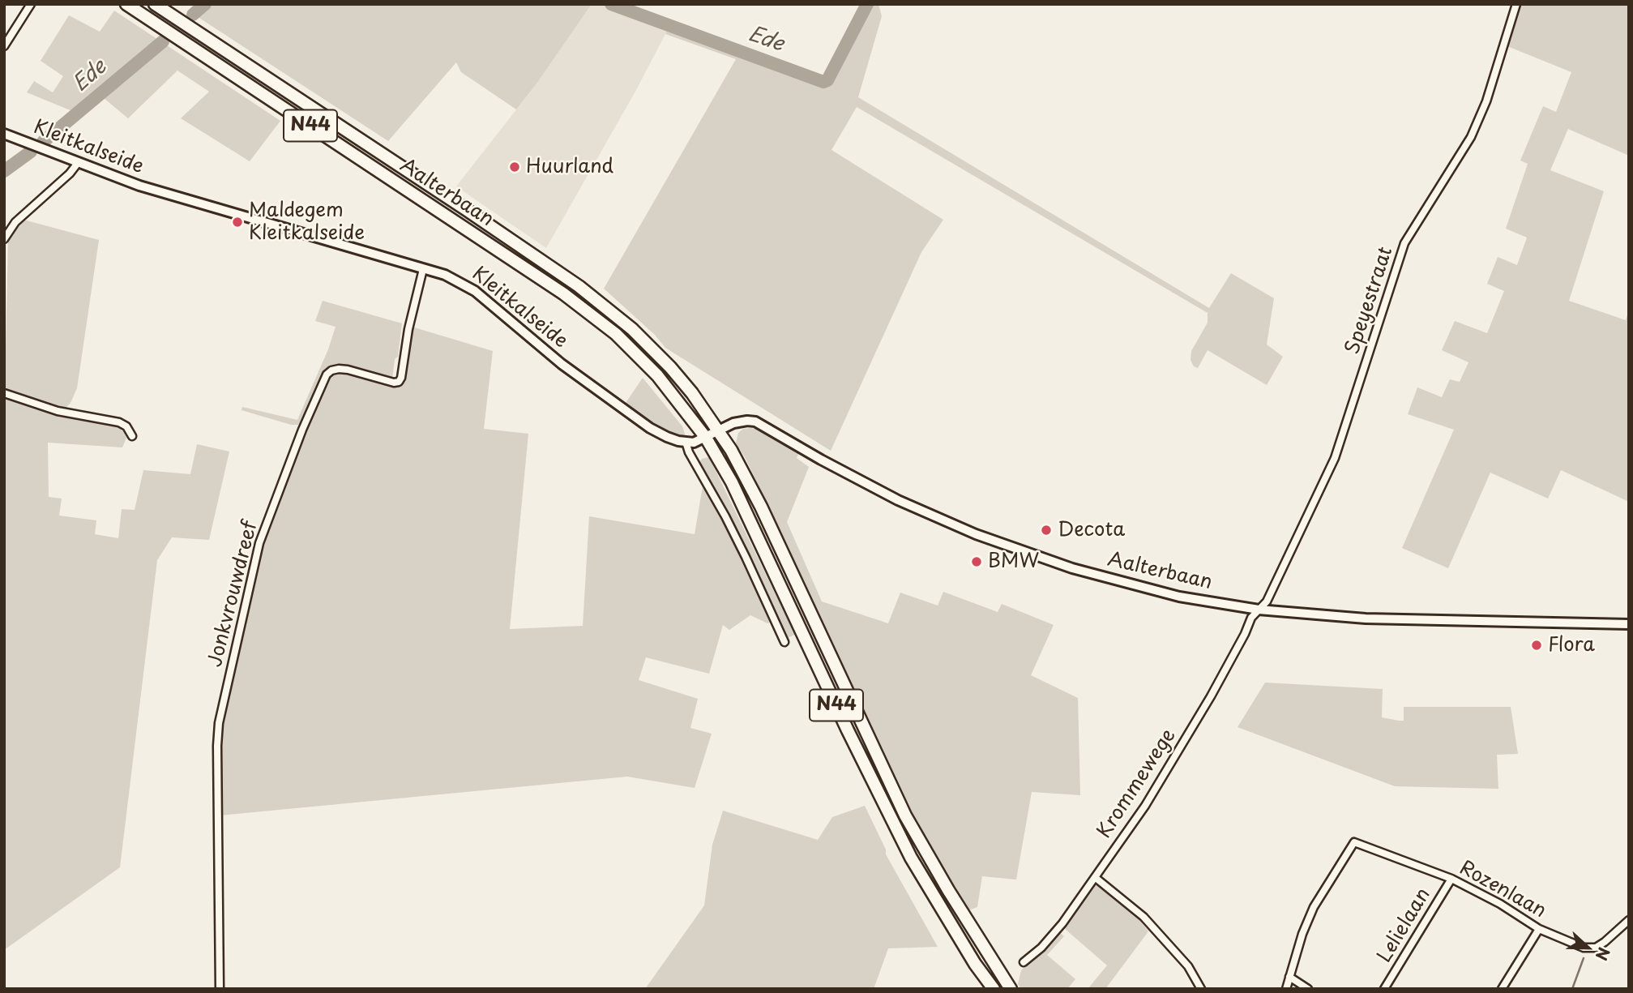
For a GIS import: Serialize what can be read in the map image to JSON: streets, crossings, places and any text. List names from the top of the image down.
{
  "streets": {
    "highway": ["N44", "Aalterbaan"],
    "main road": ["Kleitkalseide"],
    "street": [
      "Speyestraat",
      "Jonkvrouwdreef",
      "Krommewege",
      "Rozenlaan",
      "Lelielaan"
    ]
  },
  "crossings": [
    ["N44", "Aalterbaan"],
    ["Kleitkalseide", "Jonkvrouwdreef"],
    ["Aalterbaan", "Speyestraat"],
    ["Aalterbaan", "Krommewege"],
    ["Speyestraat", "Krommewege"],
    ["Rozenlaan", "Lelielaan"]
  ],
  "water": ["Ede"],
  "places": [
    "Huurland",
    "Maldegem Kleitkalseide",
    "Decota",
    "BMW",
    "Flora"
  ],
  "north": "right"
}
